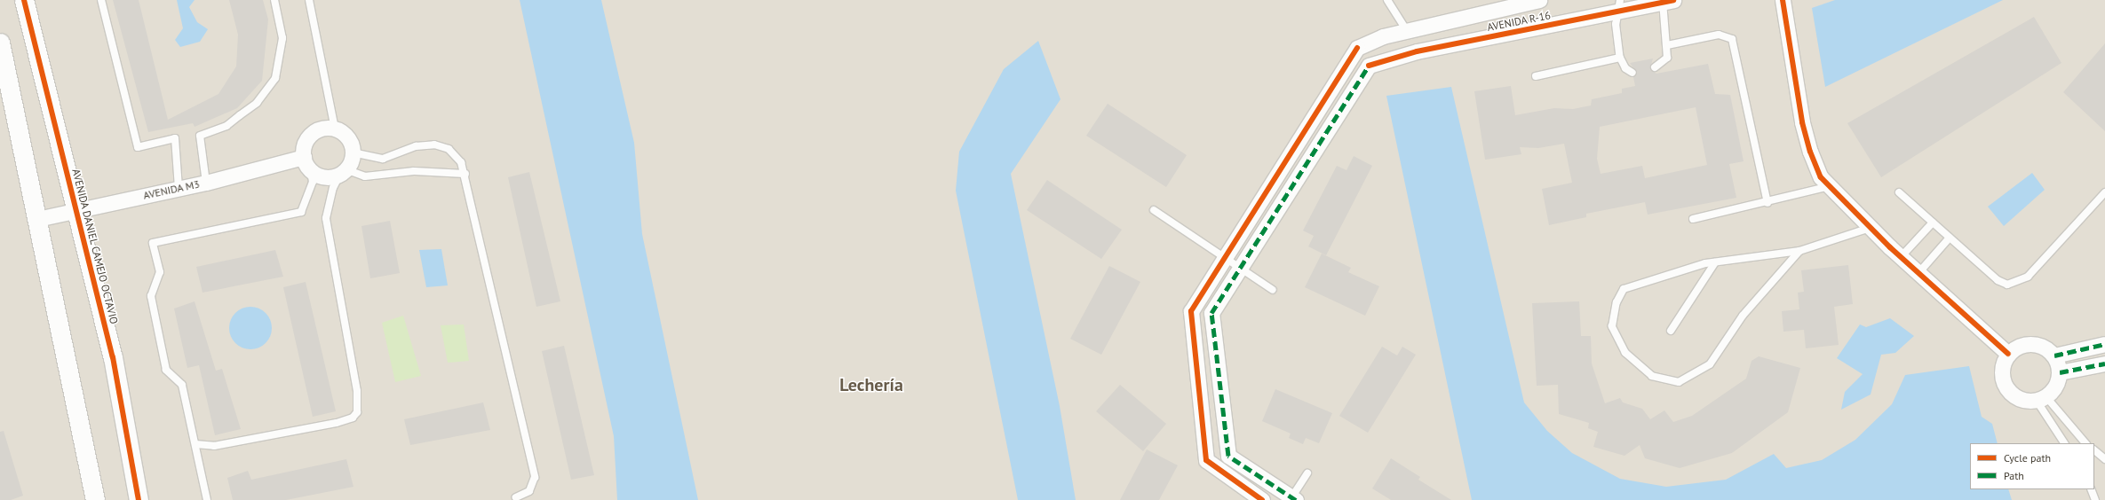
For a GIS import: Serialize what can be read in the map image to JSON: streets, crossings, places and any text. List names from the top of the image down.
{
  "streets": {
    "street": ["AVENIDA R-16", "AVENIDA M3", "AVENIDA DANIEL CAMEJO OCTAVIO"]
  },
  "crossings": [
    ["AVENIDA M3", "AVENIDA DANIEL CAMEJO OCTAVIO"]
  ],
  "districts": ["Lechería"],
  "legend": ["Cycle path", "Path"]
}
